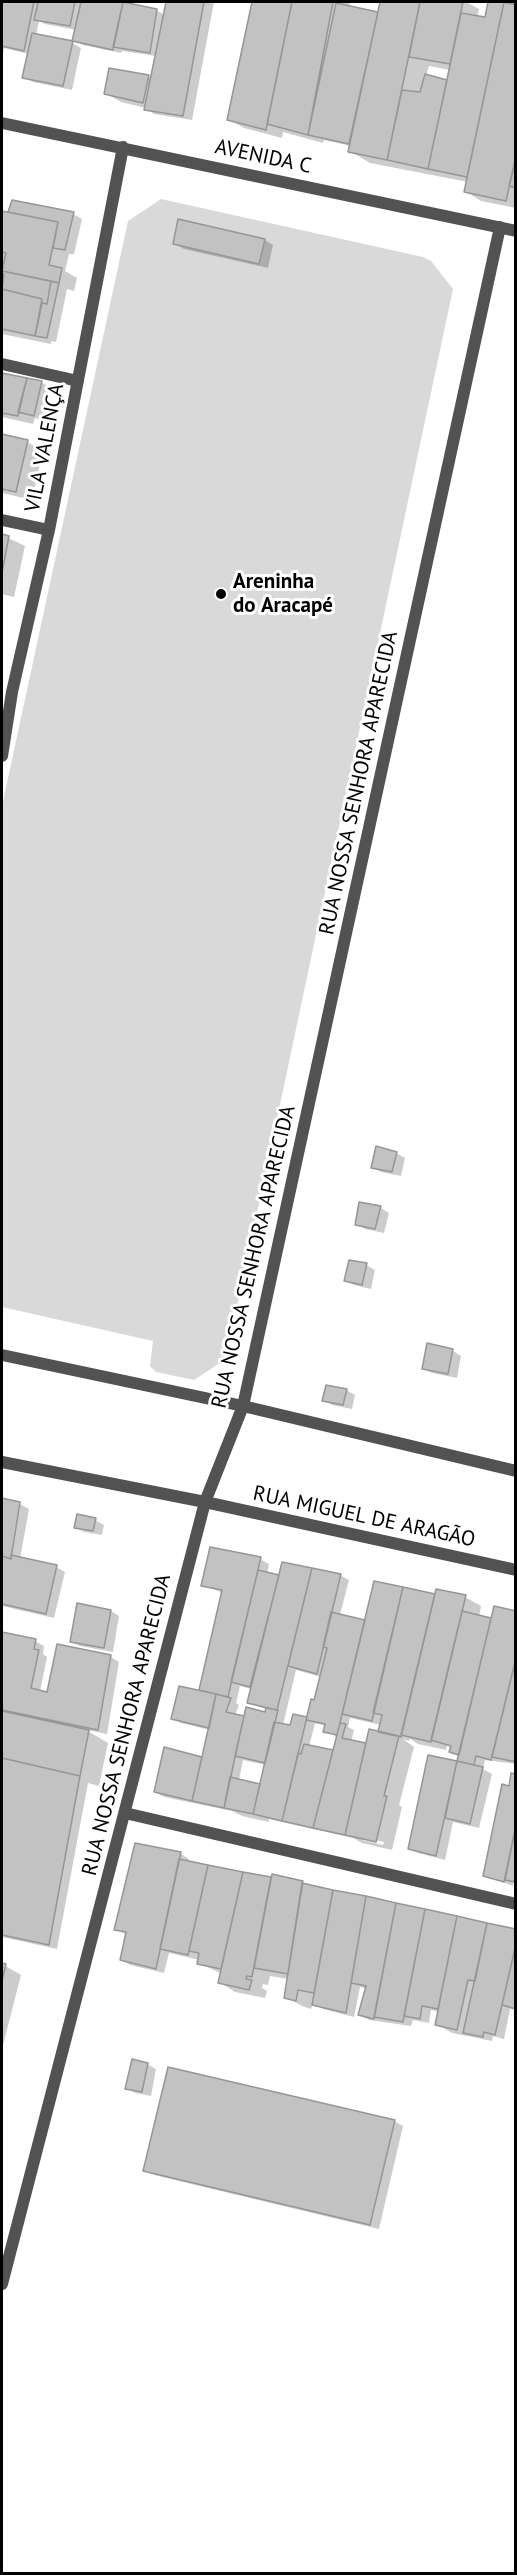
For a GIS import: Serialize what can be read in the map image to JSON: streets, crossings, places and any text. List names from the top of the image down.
{
  "streets": {
    "street": [
      "AVENIDA C",
      "VILA VALENÇA",
      "RUA NOSSA SENHORA APARECIDA",
      "RUA MIGUEL DE ARAGÃO"
    ]
  },
  "crossings": [
    ["AVENIDA C", "VILA VALENÇA"],
    ["AVENIDA C", "RUA NOSSA SENHORA APARECIDA"],
    ["RUA NOSSA SENHORA APARECIDA", "RUA MIGUEL DE ARAGÃO"]
  ],
  "places": ["Areninha do Aracapé"]
}
